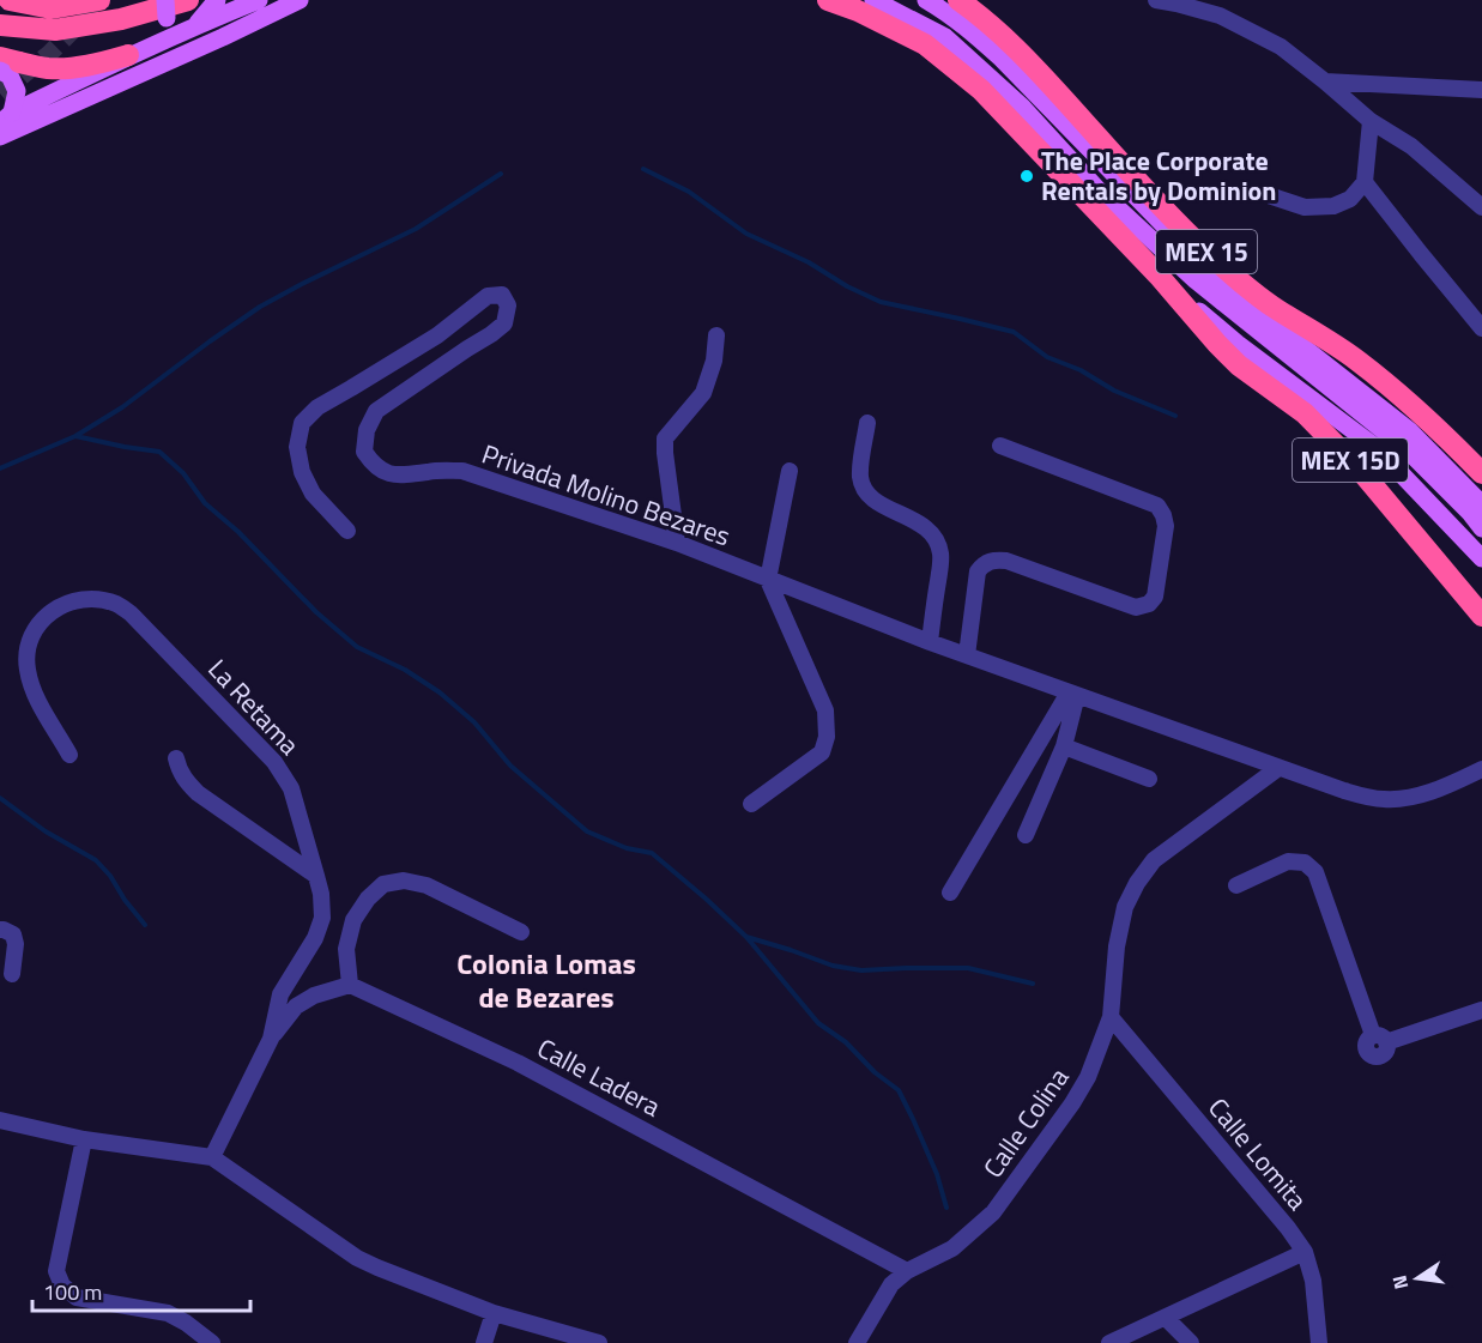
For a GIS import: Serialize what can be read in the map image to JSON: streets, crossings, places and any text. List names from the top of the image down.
{
  "streets": {
    "highway": ["MEX 15", "MEX 15D"],
    "street": [
      "Privada Molino Bezares",
      "La Retama",
      "Calle Ladera",
      "Calle Colina",
      "Calle Lomita"
    ]
  },
  "crossings": [
    ["MEX 15", "MEX 15D"],
    ["Privada Molino Bezares", "Calle Colina"],
    ["Calle Ladera", "Calle Colina"],
    ["Calle Colina", "Calle Lomita"]
  ],
  "districts": ["Colonia Lomas de Bezares"],
  "places": ["The Place Corporate Rentals by Dominion"],
  "scale_bar": "100 m",
  "north": "left"
}
